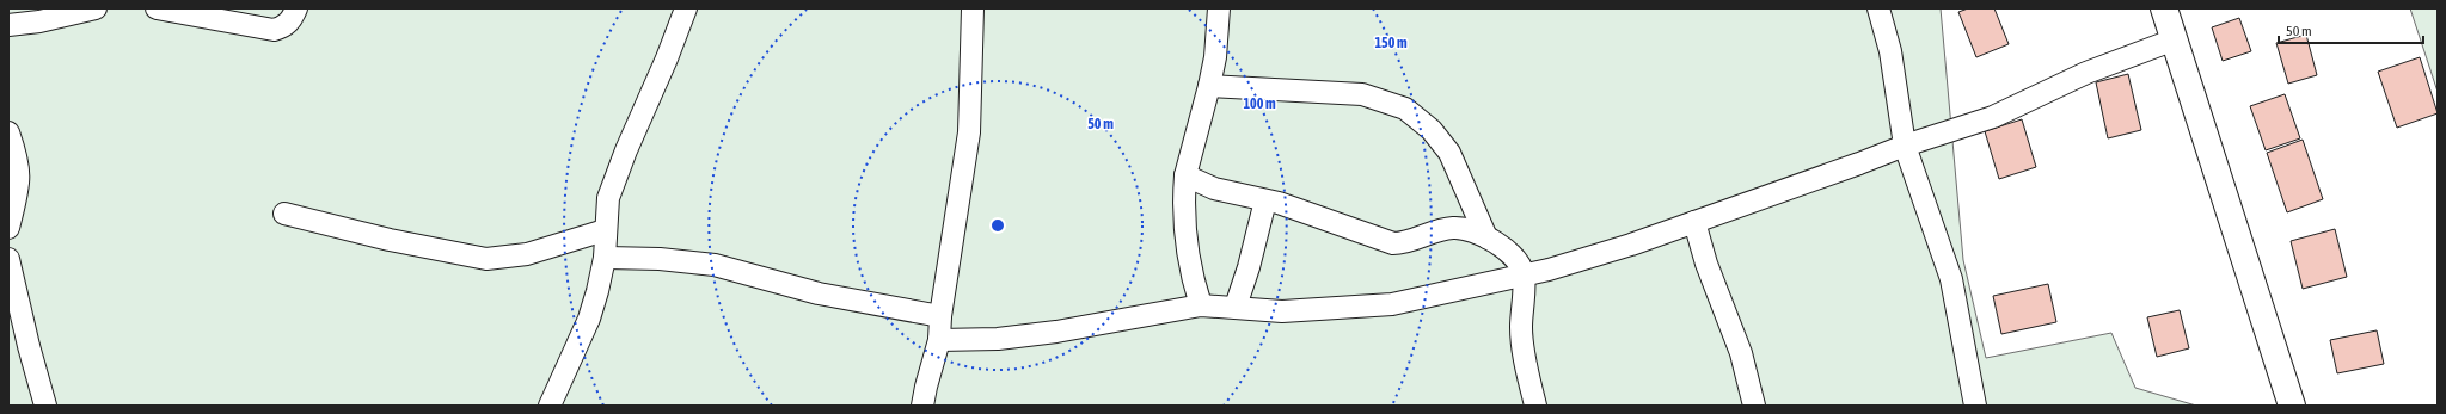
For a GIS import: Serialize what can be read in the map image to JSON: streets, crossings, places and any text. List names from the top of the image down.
{
  "scale_bar": "50 m",
  "rings": ["150 m", "100 m", "50 m"]
}
